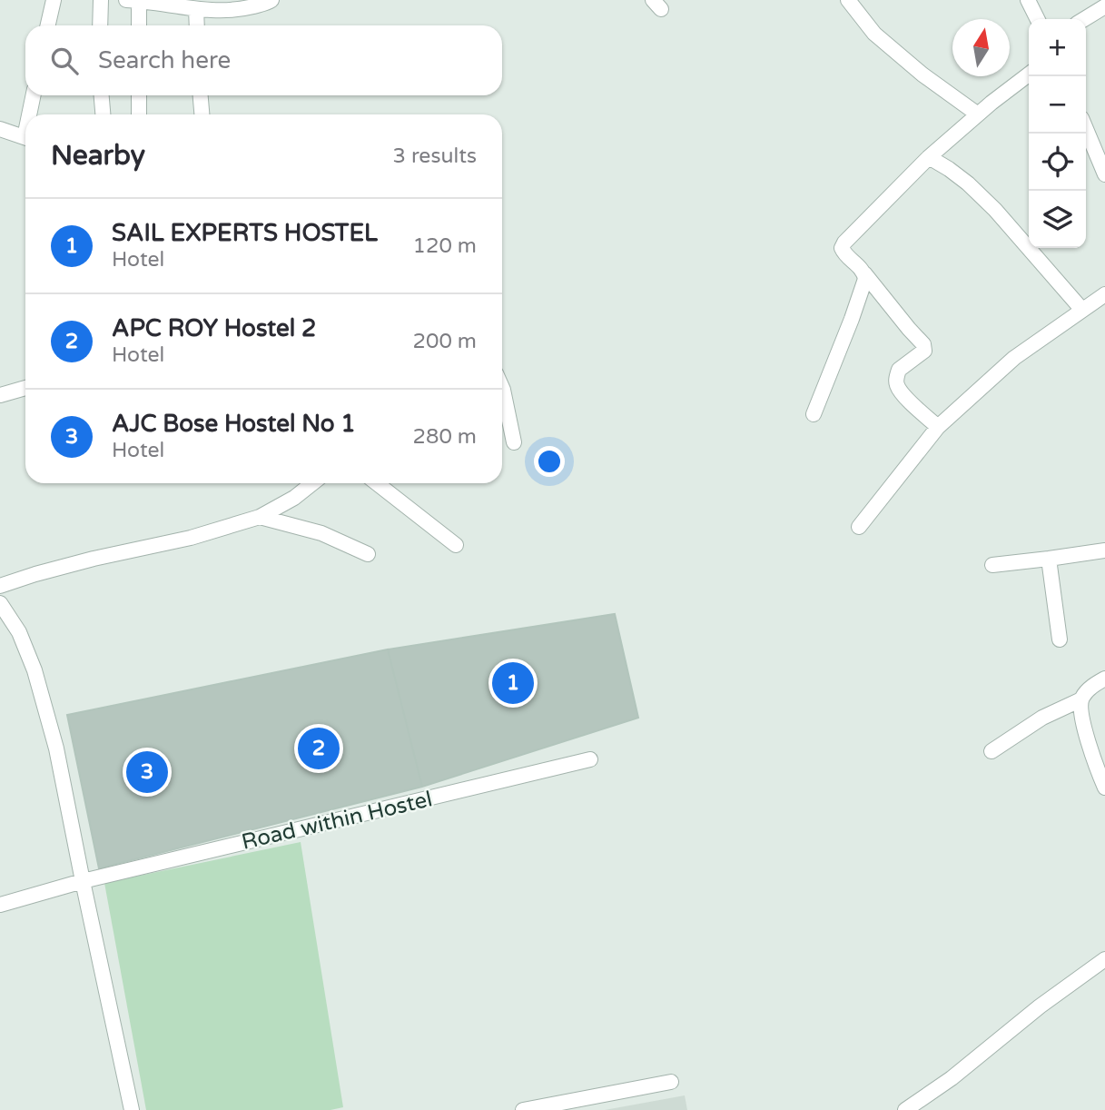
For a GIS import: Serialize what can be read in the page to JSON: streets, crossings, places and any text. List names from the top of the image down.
{
  "streets": {
    "street": ["Road within Hostel"]
  },
  "north": "top",
  "page": {
    "map_buttons": ["+", "−"],
    "search": "Search here",
    "heading": ["Nearby", "3 results"],
    "list": [
      {
        "mark": "1",
        "name": "SAIL EXPERTS HOSTEL",
        "note": "Hotel",
        "value": "120 m"
      },
      {
        "mark": "2",
        "name": "APC ROY Hostel 2",
        "note": "Hotel",
        "value": "200 m"
      },
      {
        "mark": "3",
        "name": "AJC Bose Hostel No 1",
        "note": "Hotel",
        "value": "280 m"
      }
    ],
    "pins": ["1", "2", "3"]
  }
}
